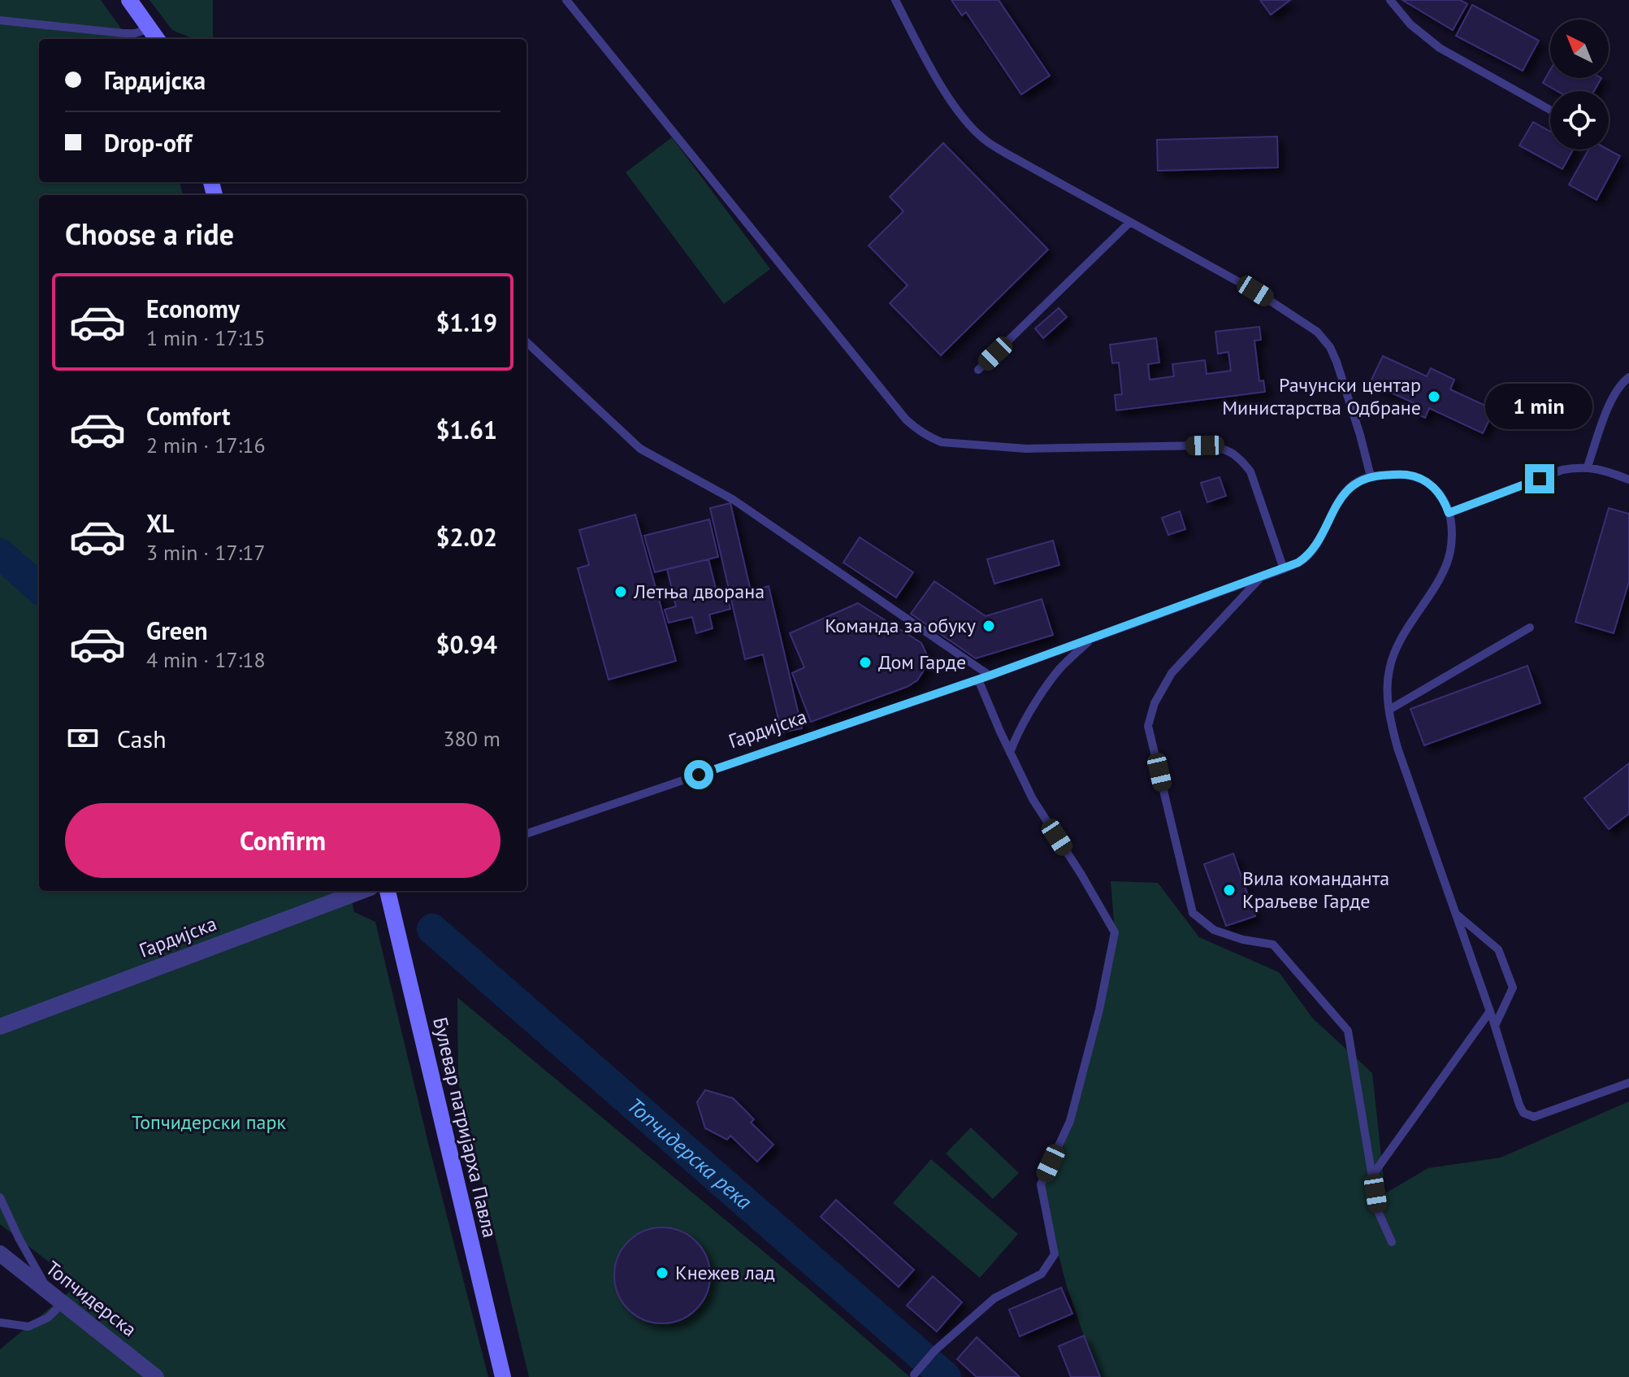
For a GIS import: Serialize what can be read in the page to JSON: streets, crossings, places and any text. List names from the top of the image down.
{
  "streets": {
    "main road": ["Булевар патријарха Павла"],
    "street": ["Гардијска", "Топчидерска"]
  },
  "water": ["Топчидерска река"],
  "parks": ["Топчидерски парк"],
  "places": [
    "Рачунски центар Министарства Одбране",
    "Летња дворана",
    "Команда за обуку",
    "Дом Гарде",
    "Вила команданта Краљеве Гарде",
    "Кнежев лад"
  ],
  "north": "top left",
  "page": {
    "banner": ["Гардијска", "Drop-off"],
    "heading": "Choose a ride",
    "list": [
      {
        "name": "Economy",
        "note": "1 min · 17:15",
        "value": "$1.19"
      },
      {
        "name": "Comfort",
        "note": "2 min · 17:16",
        "value": "$1.61"
      },
      {
        "name": "XL",
        "note": "3 min · 17:17",
        "value": "$2.02"
      },
      {
        "name": "Green",
        "note": "4 min · 17:18",
        "value": "$0.94"
      }
    ],
    "bubble": "1 min",
    "pay": ["Cash", "380 m"],
    "buttons": "Confirm"
  }
}
